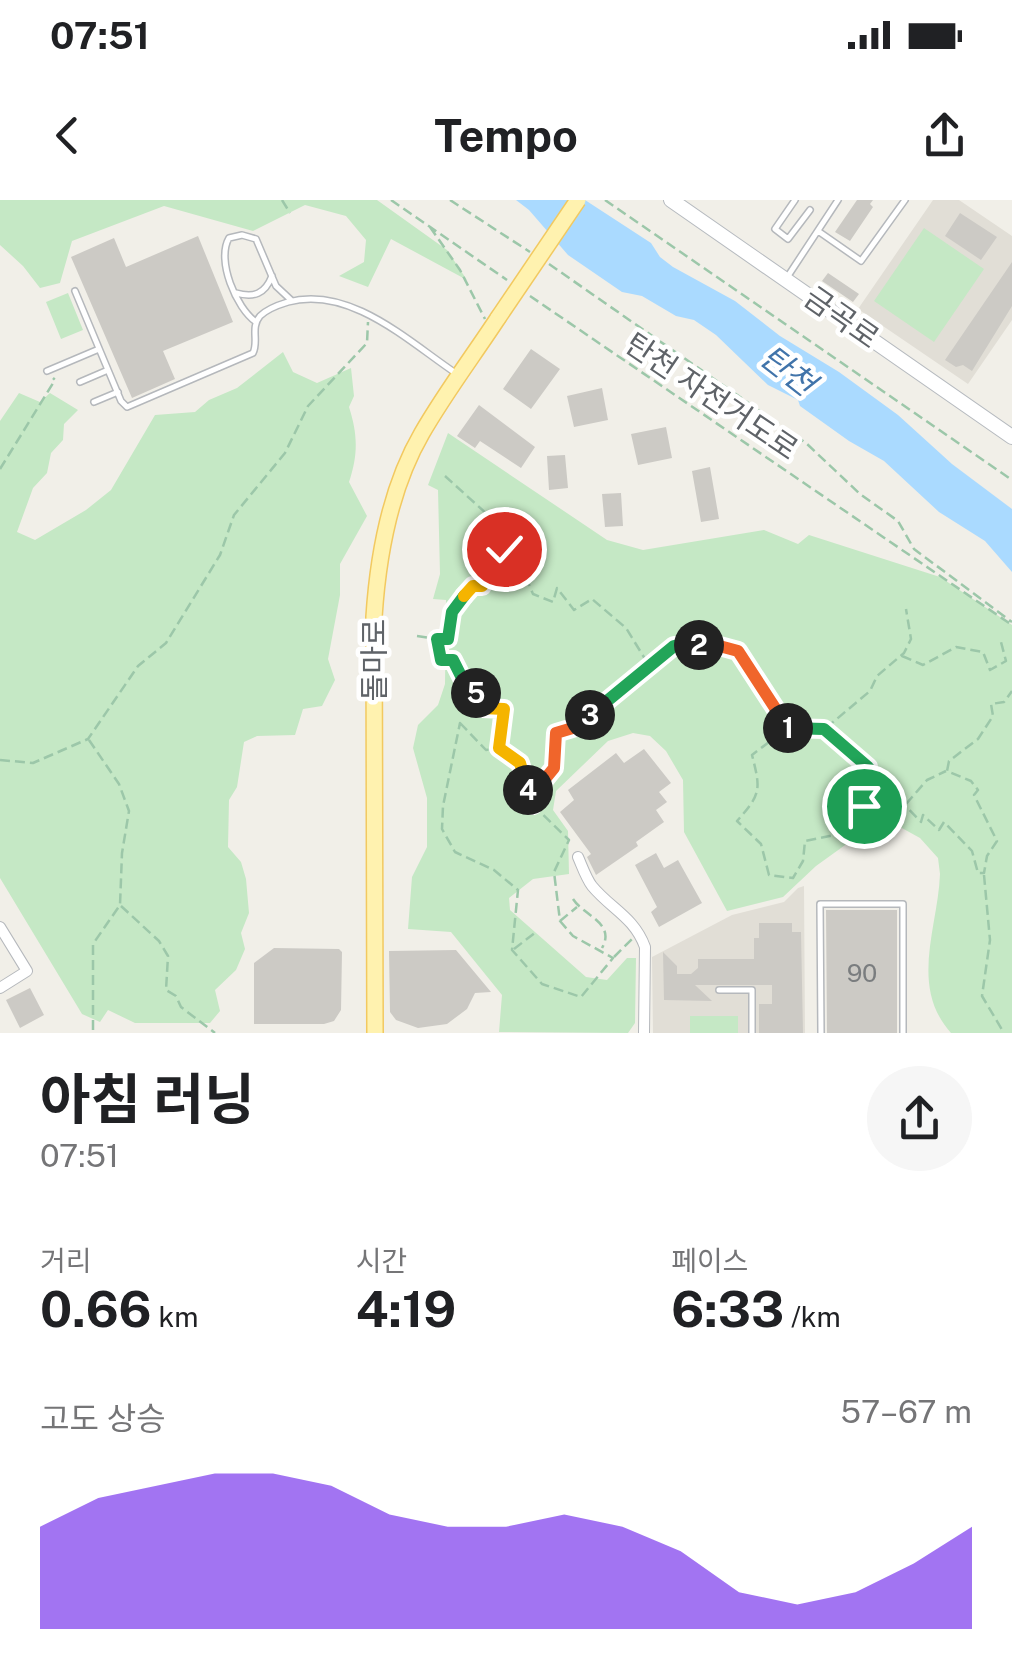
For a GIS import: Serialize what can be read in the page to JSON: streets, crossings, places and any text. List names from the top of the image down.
{
  "streets": {
    "main road": ["금곡로", "돌마로"],
    "path": ["탄천 자전거도로"]
  },
  "water": ["탄천"],
  "house_numbers": ["90"],
  "page": {
    "status": "07:51",
    "header": "Tempo",
    "pins": [
      "2",
      "5",
      "3",
      "1",
      "4"
    ],
    "heading": ["아침 러닝", "07:51"],
    "stats": [
      ["거리", "0.66 km"],
      ["시간", "4:19"],
      ["페이스", "6:33 /km"]
    ],
    "chart": ["고도 상승", "57–67 m"]
  }
}
